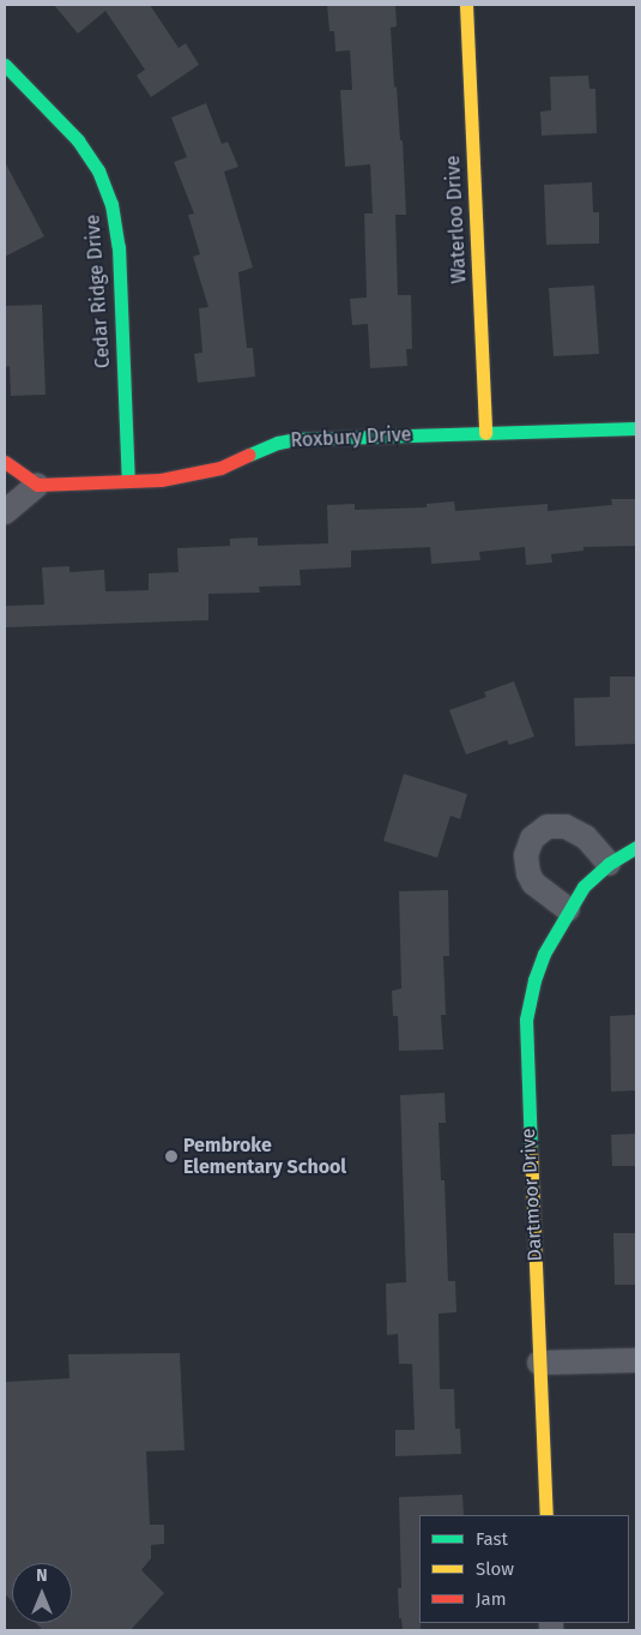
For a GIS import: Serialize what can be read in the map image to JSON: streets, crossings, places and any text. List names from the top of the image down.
{
  "streets": {
    "street": [
      "Waterloo Drive",
      "Cedar Ridge Drive",
      "Roxbury Drive",
      "Dartmoor Drive"
    ]
  },
  "crossings": [
    ["Waterloo Drive", "Roxbury Drive"],
    ["Cedar Ridge Drive", "Roxbury Drive"]
  ],
  "places": ["Pembroke Elementary School"],
  "legend": ["Fast", "Slow", "Jam"],
  "north": "top"
}
